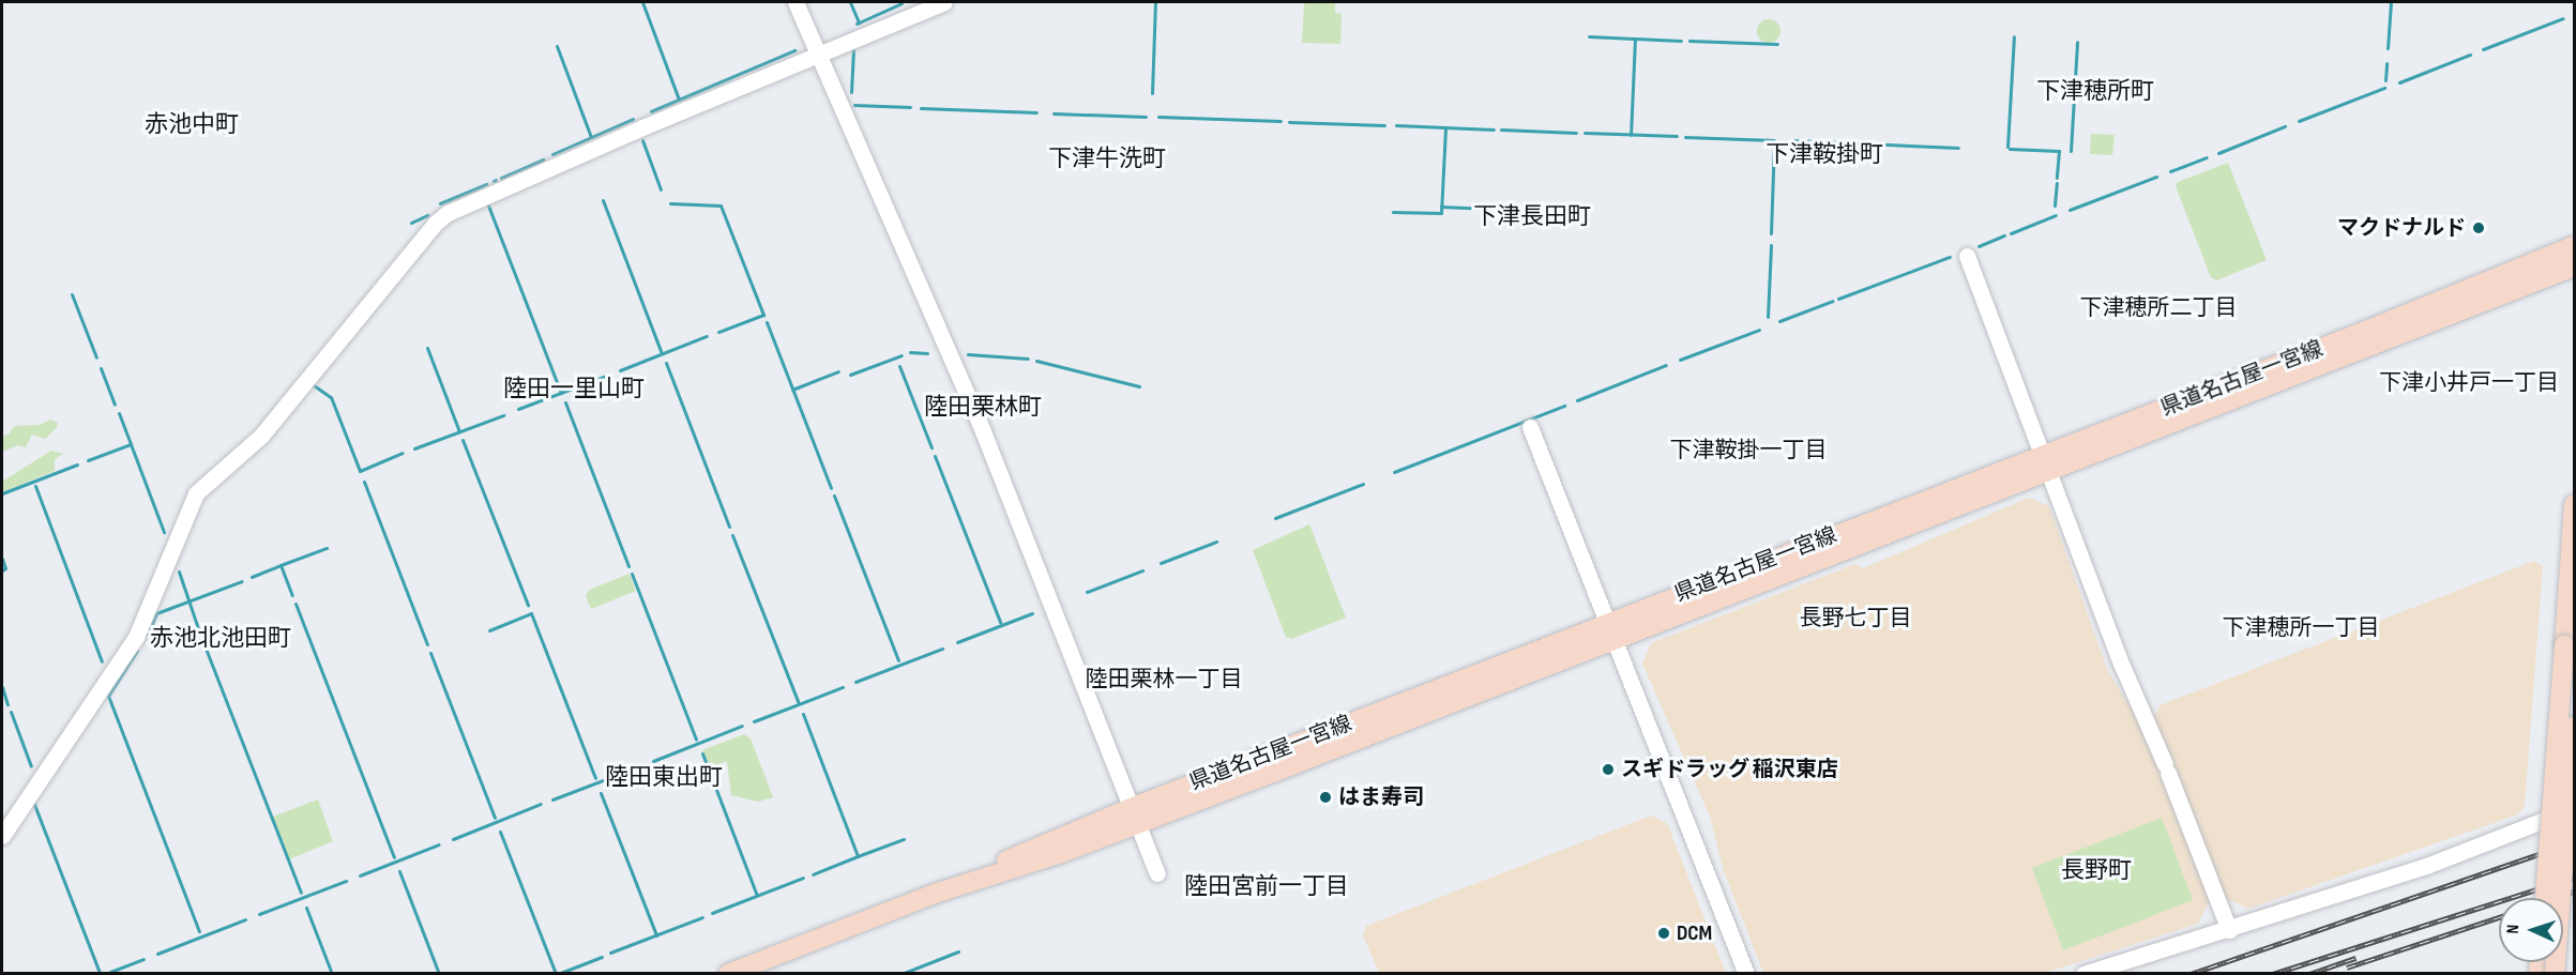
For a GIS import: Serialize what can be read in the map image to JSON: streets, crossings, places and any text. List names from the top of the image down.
{
  "streets": {
    "main road": ["県道名古屋一宮線"]
  },
  "districts": [
    "下津穂所町",
    "赤池中町",
    "下津鞍掛町",
    "下津牛洗町",
    "下津長田町",
    "下津穂所二丁目",
    "下津小井戸一丁目",
    "陸田一里山町",
    "陸田栗林町",
    "下津鞍掛一丁目",
    "長野七丁目",
    "下津穂所一丁目",
    "赤池北池田町",
    "陸田栗林一丁目",
    "陸田東出町",
    "長野町",
    "陸田宮前一丁目"
  ],
  "places": [
    "マクドナルド",
    "スギドラッグ 稲沢東店",
    "はま寿司",
    "DCM"
  ],
  "north": "left"
}
